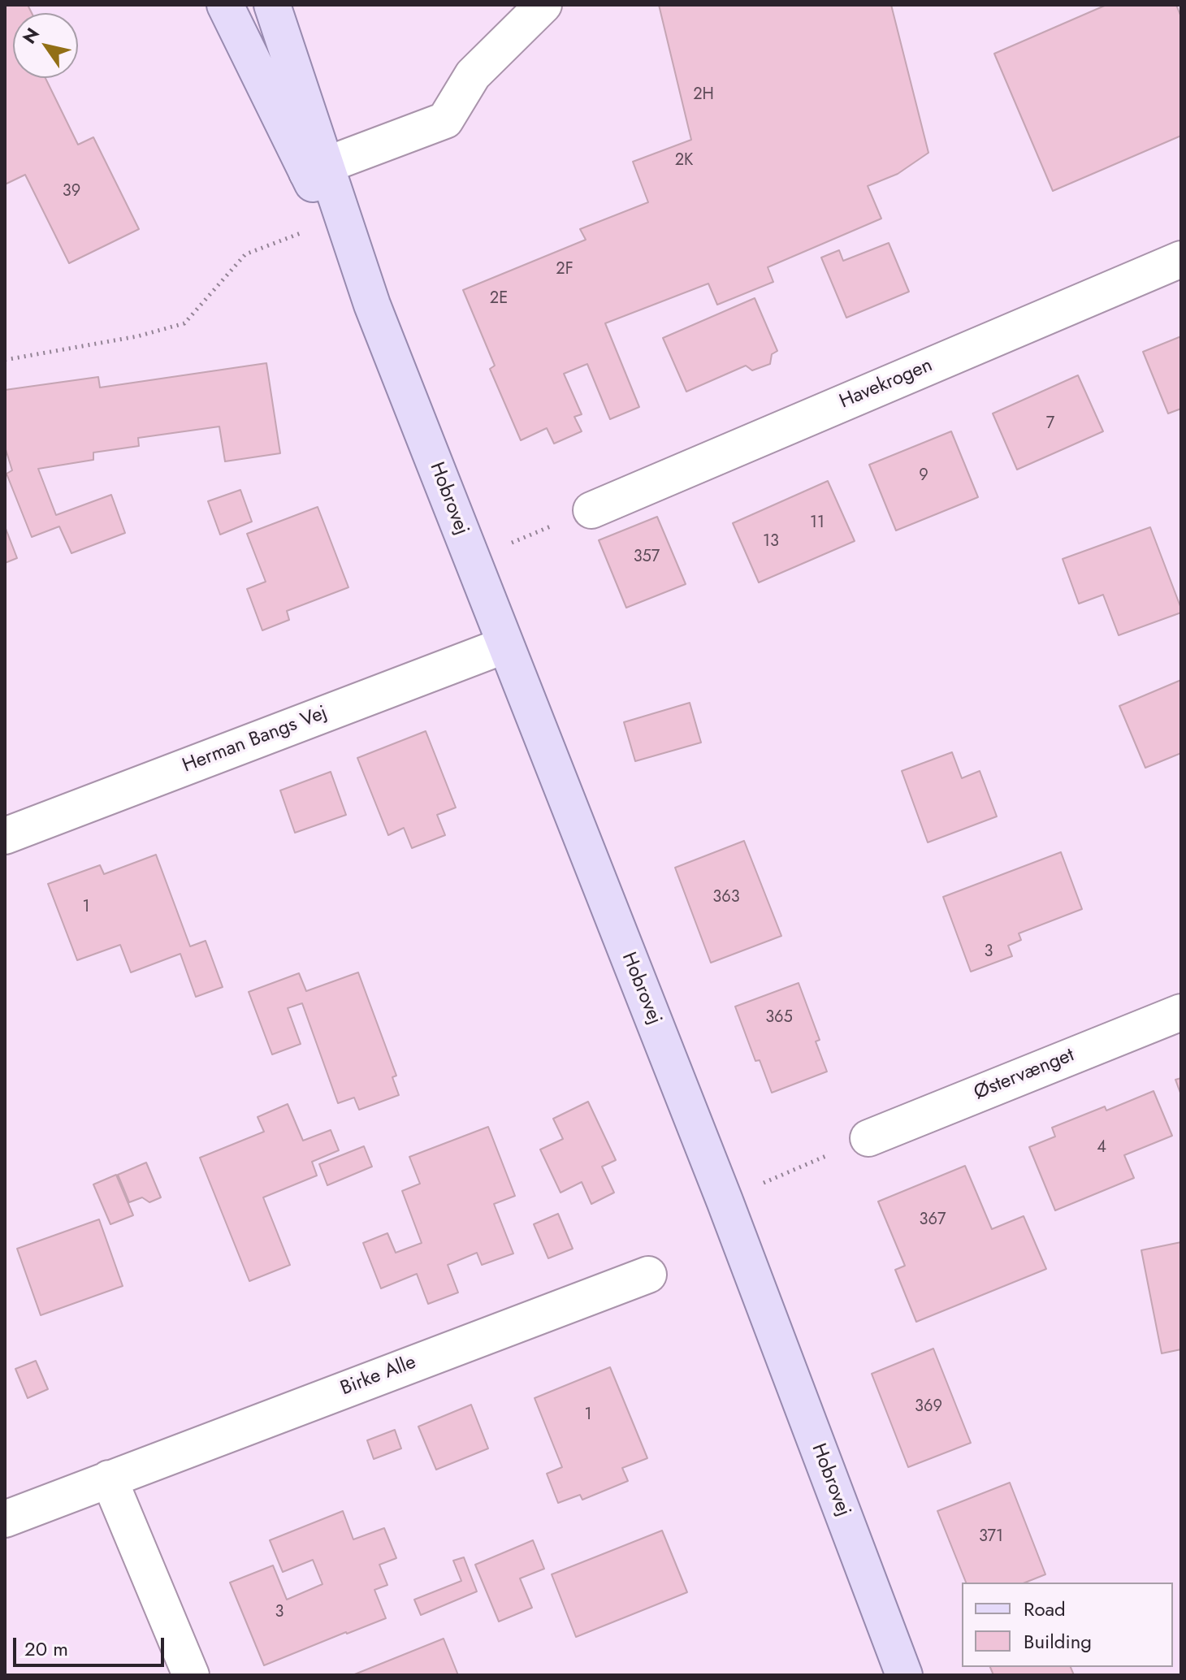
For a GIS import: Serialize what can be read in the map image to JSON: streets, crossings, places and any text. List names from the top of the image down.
{
  "streets": {
    "main road": ["Hobrovej"],
    "street": [
      "Havekrogen",
      "Herman Bangs Vej",
      "Østervænget",
      "Birke Alle"
    ]
  },
  "crossings": [
    ["Hobrovej", "Herman Bangs Vej"]
  ],
  "house_numbers": [
    "2H",
    "2K",
    "39",
    "2F",
    "2E",
    "7",
    "9",
    "11",
    "13",
    "357",
    "363",
    "1",
    "3",
    "365",
    "4",
    "367",
    "369",
    "1",
    "371",
    "3"
  ],
  "legend": ["Road", "Building"],
  "scale_bar": "20 m",
  "north": "top left"
}
